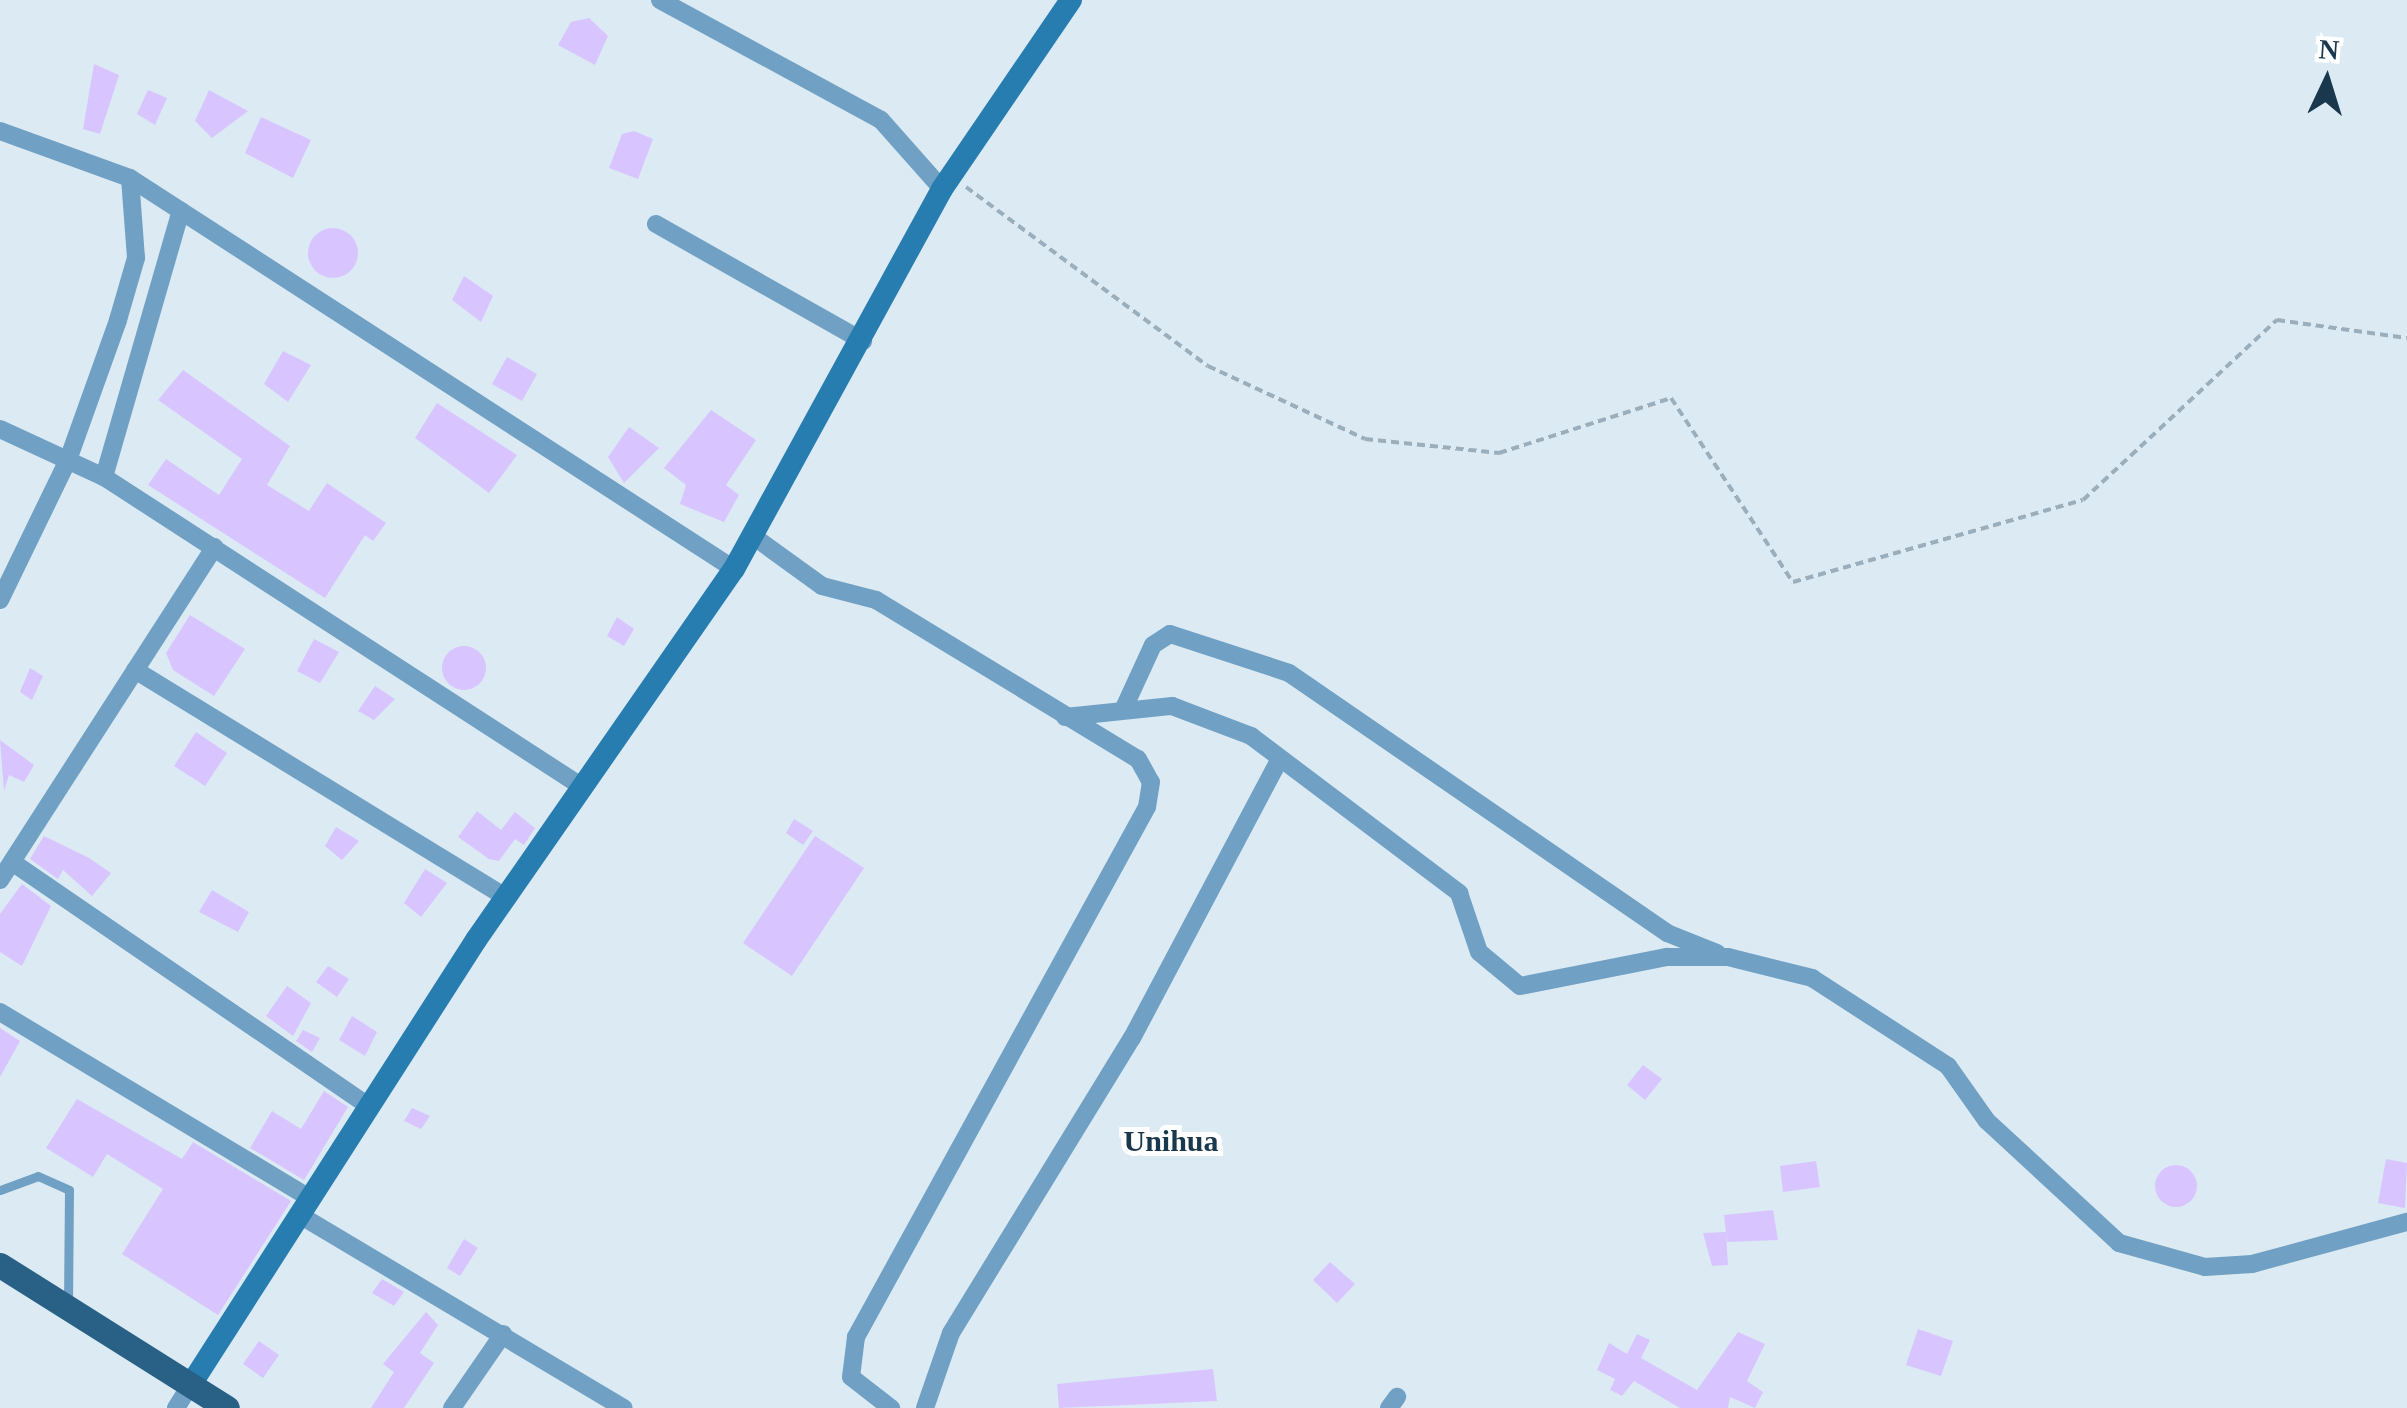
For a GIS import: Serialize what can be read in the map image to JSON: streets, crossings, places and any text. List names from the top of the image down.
{
  "districts": ["Unihua"],
  "north": "top"
}
